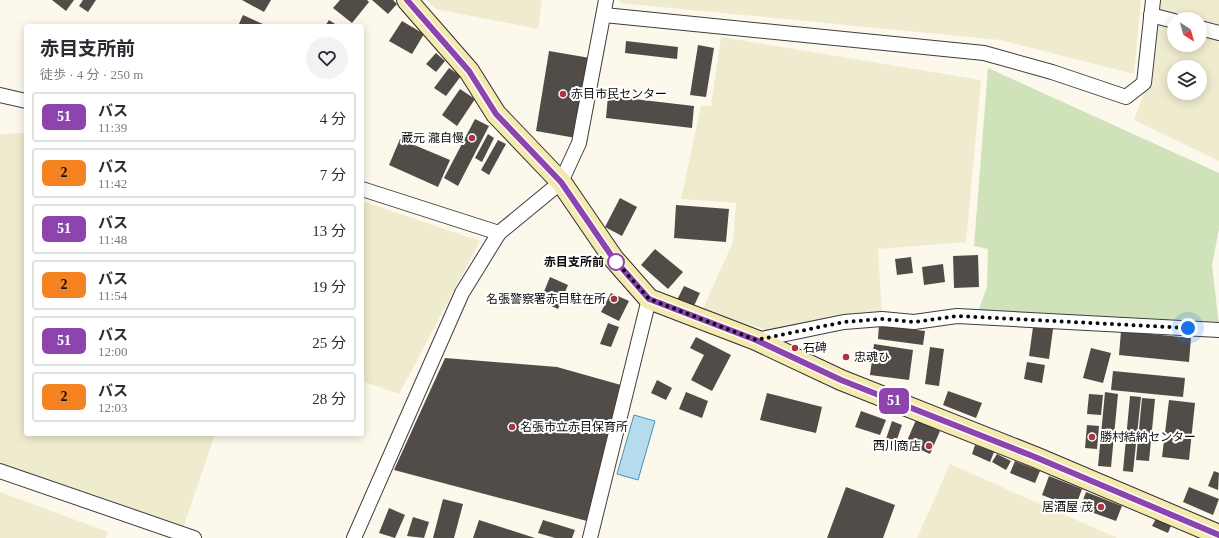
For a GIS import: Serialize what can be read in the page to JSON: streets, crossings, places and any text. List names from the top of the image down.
{
  "places": [
    "赤目市民センター",
    "蔵元 瀧自慢",
    "赤目支所前",
    "名張警察署赤目駐在所",
    "石碑",
    "忠魂ひ",
    "名張市立赤目保育所",
    "勝村結納センター",
    "西川商店",
    "居酒屋 茂"
  ],
  "lines": ["bus line 51"],
  "north": "bottom right",
  "page": {
    "on_map": "51",
    "heading": ["赤目支所前", "徒歩 · 4 分 · 250 m"],
    "list": [
      {
        "mark": "51",
        "name": "バス",
        "note": "11:39",
        "value": "4 分"
      },
      {
        "mark": "2",
        "name": "バス",
        "note": "11:42",
        "value": "7 分"
      },
      {
        "mark": "51",
        "name": "バス",
        "note": "11:48",
        "value": "13 分"
      },
      {
        "mark": "2",
        "name": "バス",
        "note": "11:54",
        "value": "19 分"
      },
      {
        "mark": "51",
        "name": "バス",
        "note": "12:00",
        "value": "25 分"
      },
      {
        "mark": "2",
        "name": "バス",
        "note": "12:03",
        "value": "28 分"
      }
    ]
  }
}
